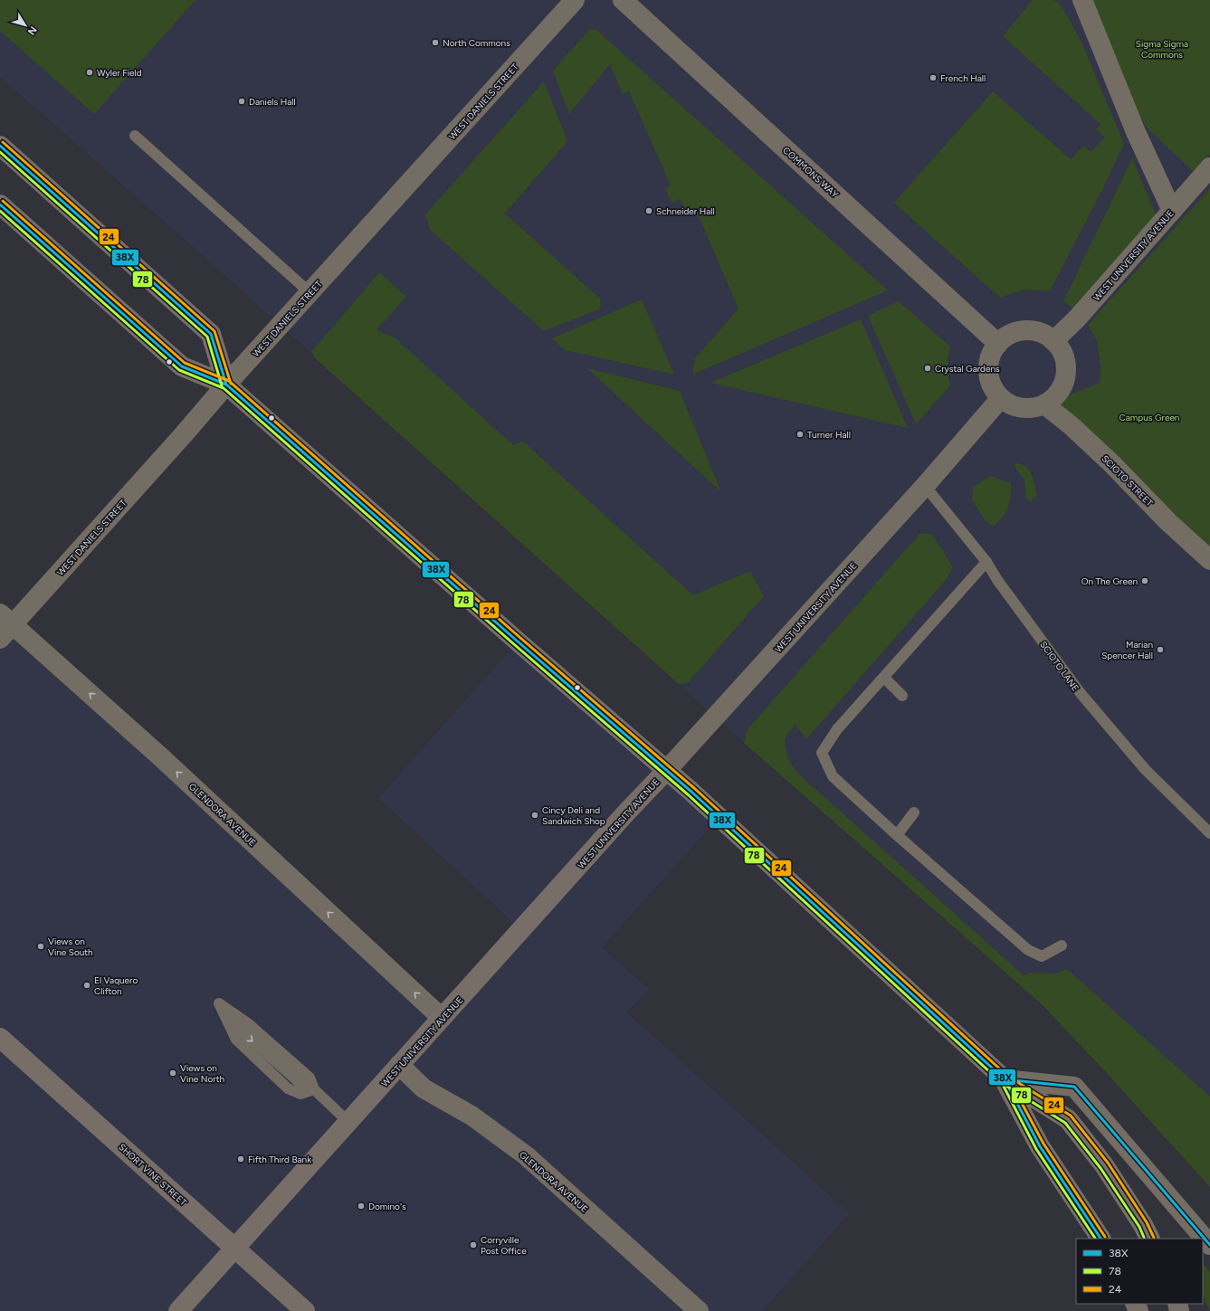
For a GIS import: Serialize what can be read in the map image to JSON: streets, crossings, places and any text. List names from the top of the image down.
{
  "streets": {
    "main road": ["WEST UNIVERSITY AVENUE", "SHORT VINE STREET"],
    "street": [
      "WEST DANIELS STREET",
      "COMMONS WAY",
      "SCIOTO STREET",
      "GLENDORA AVENUE"
    ],
    "lane": ["SCIOTO LANE"]
  },
  "crossings": [
    ["WEST DANIELS STREET", "GLENDORA AVENUE"],
    ["COMMONS WAY", "WEST UNIVERSITY AVENUE"],
    ["COMMONS WAY", "SCIOTO STREET"],
    ["WEST UNIVERSITY AVENUE", "SCIOTO STREET"],
    ["WEST UNIVERSITY AVENUE", "SCIOTO LANE"],
    ["WEST UNIVERSITY AVENUE", "GLENDORA AVENUE"],
    ["WEST UNIVERSITY AVENUE", "SHORT VINE STREET"]
  ],
  "one_way": ["GLENDORA AVENUE"],
  "parks": ["Sigma Sigma Commons", "Campus Green"],
  "places": [
    "North Commons",
    "Wyler Field",
    "French Hall",
    "Daniels Hall",
    "Schneider Hall",
    "Crystal Gardens",
    "Turner Hall",
    "On The Green",
    "Marian Spencer Hall",
    "Cincy Deli and Sandwich Shop",
    "Views on Vine South",
    "El Vaquero Clifton",
    "Views on Vine North",
    "Fifth Third Bank",
    "Domino's",
    "Corryville Post Office"
  ],
  "lines": ["transit line 24", "transit line 38X", "transit line 78"],
  "legend": ["38X", "78", "24"],
  "north": "bottom right"
}
